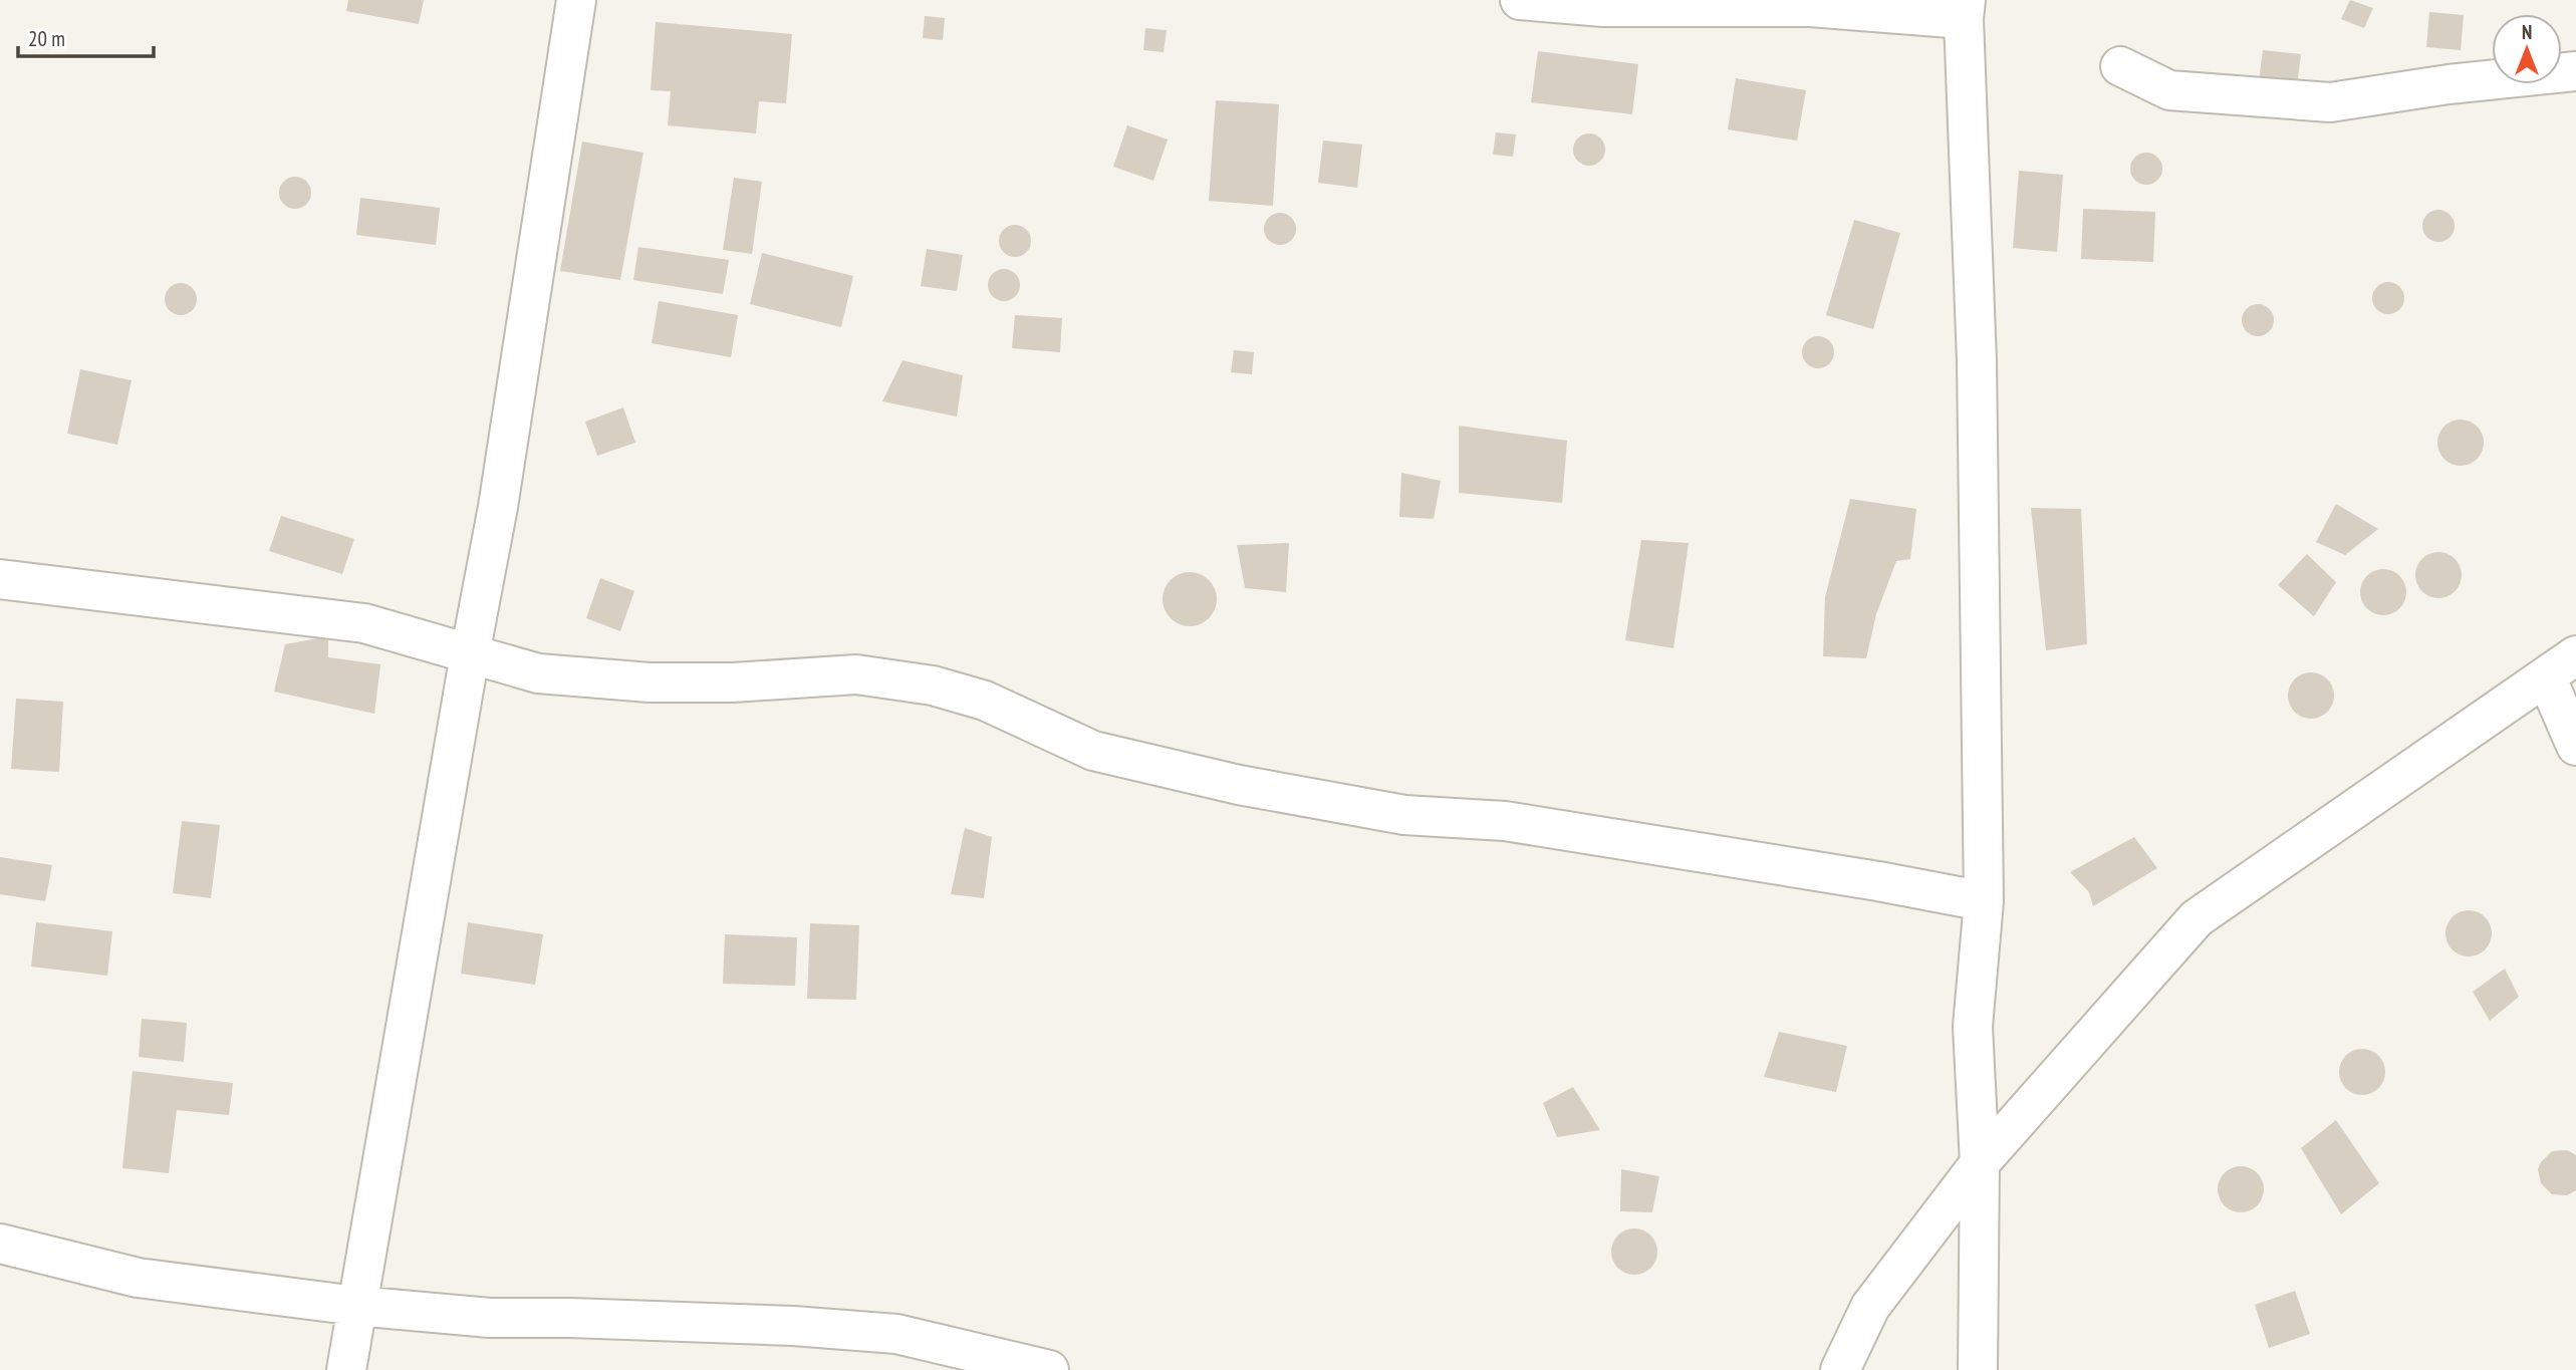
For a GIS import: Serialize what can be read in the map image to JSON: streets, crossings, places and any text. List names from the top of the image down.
{
  "scale_bar": "20 m",
  "north": "top"
}
